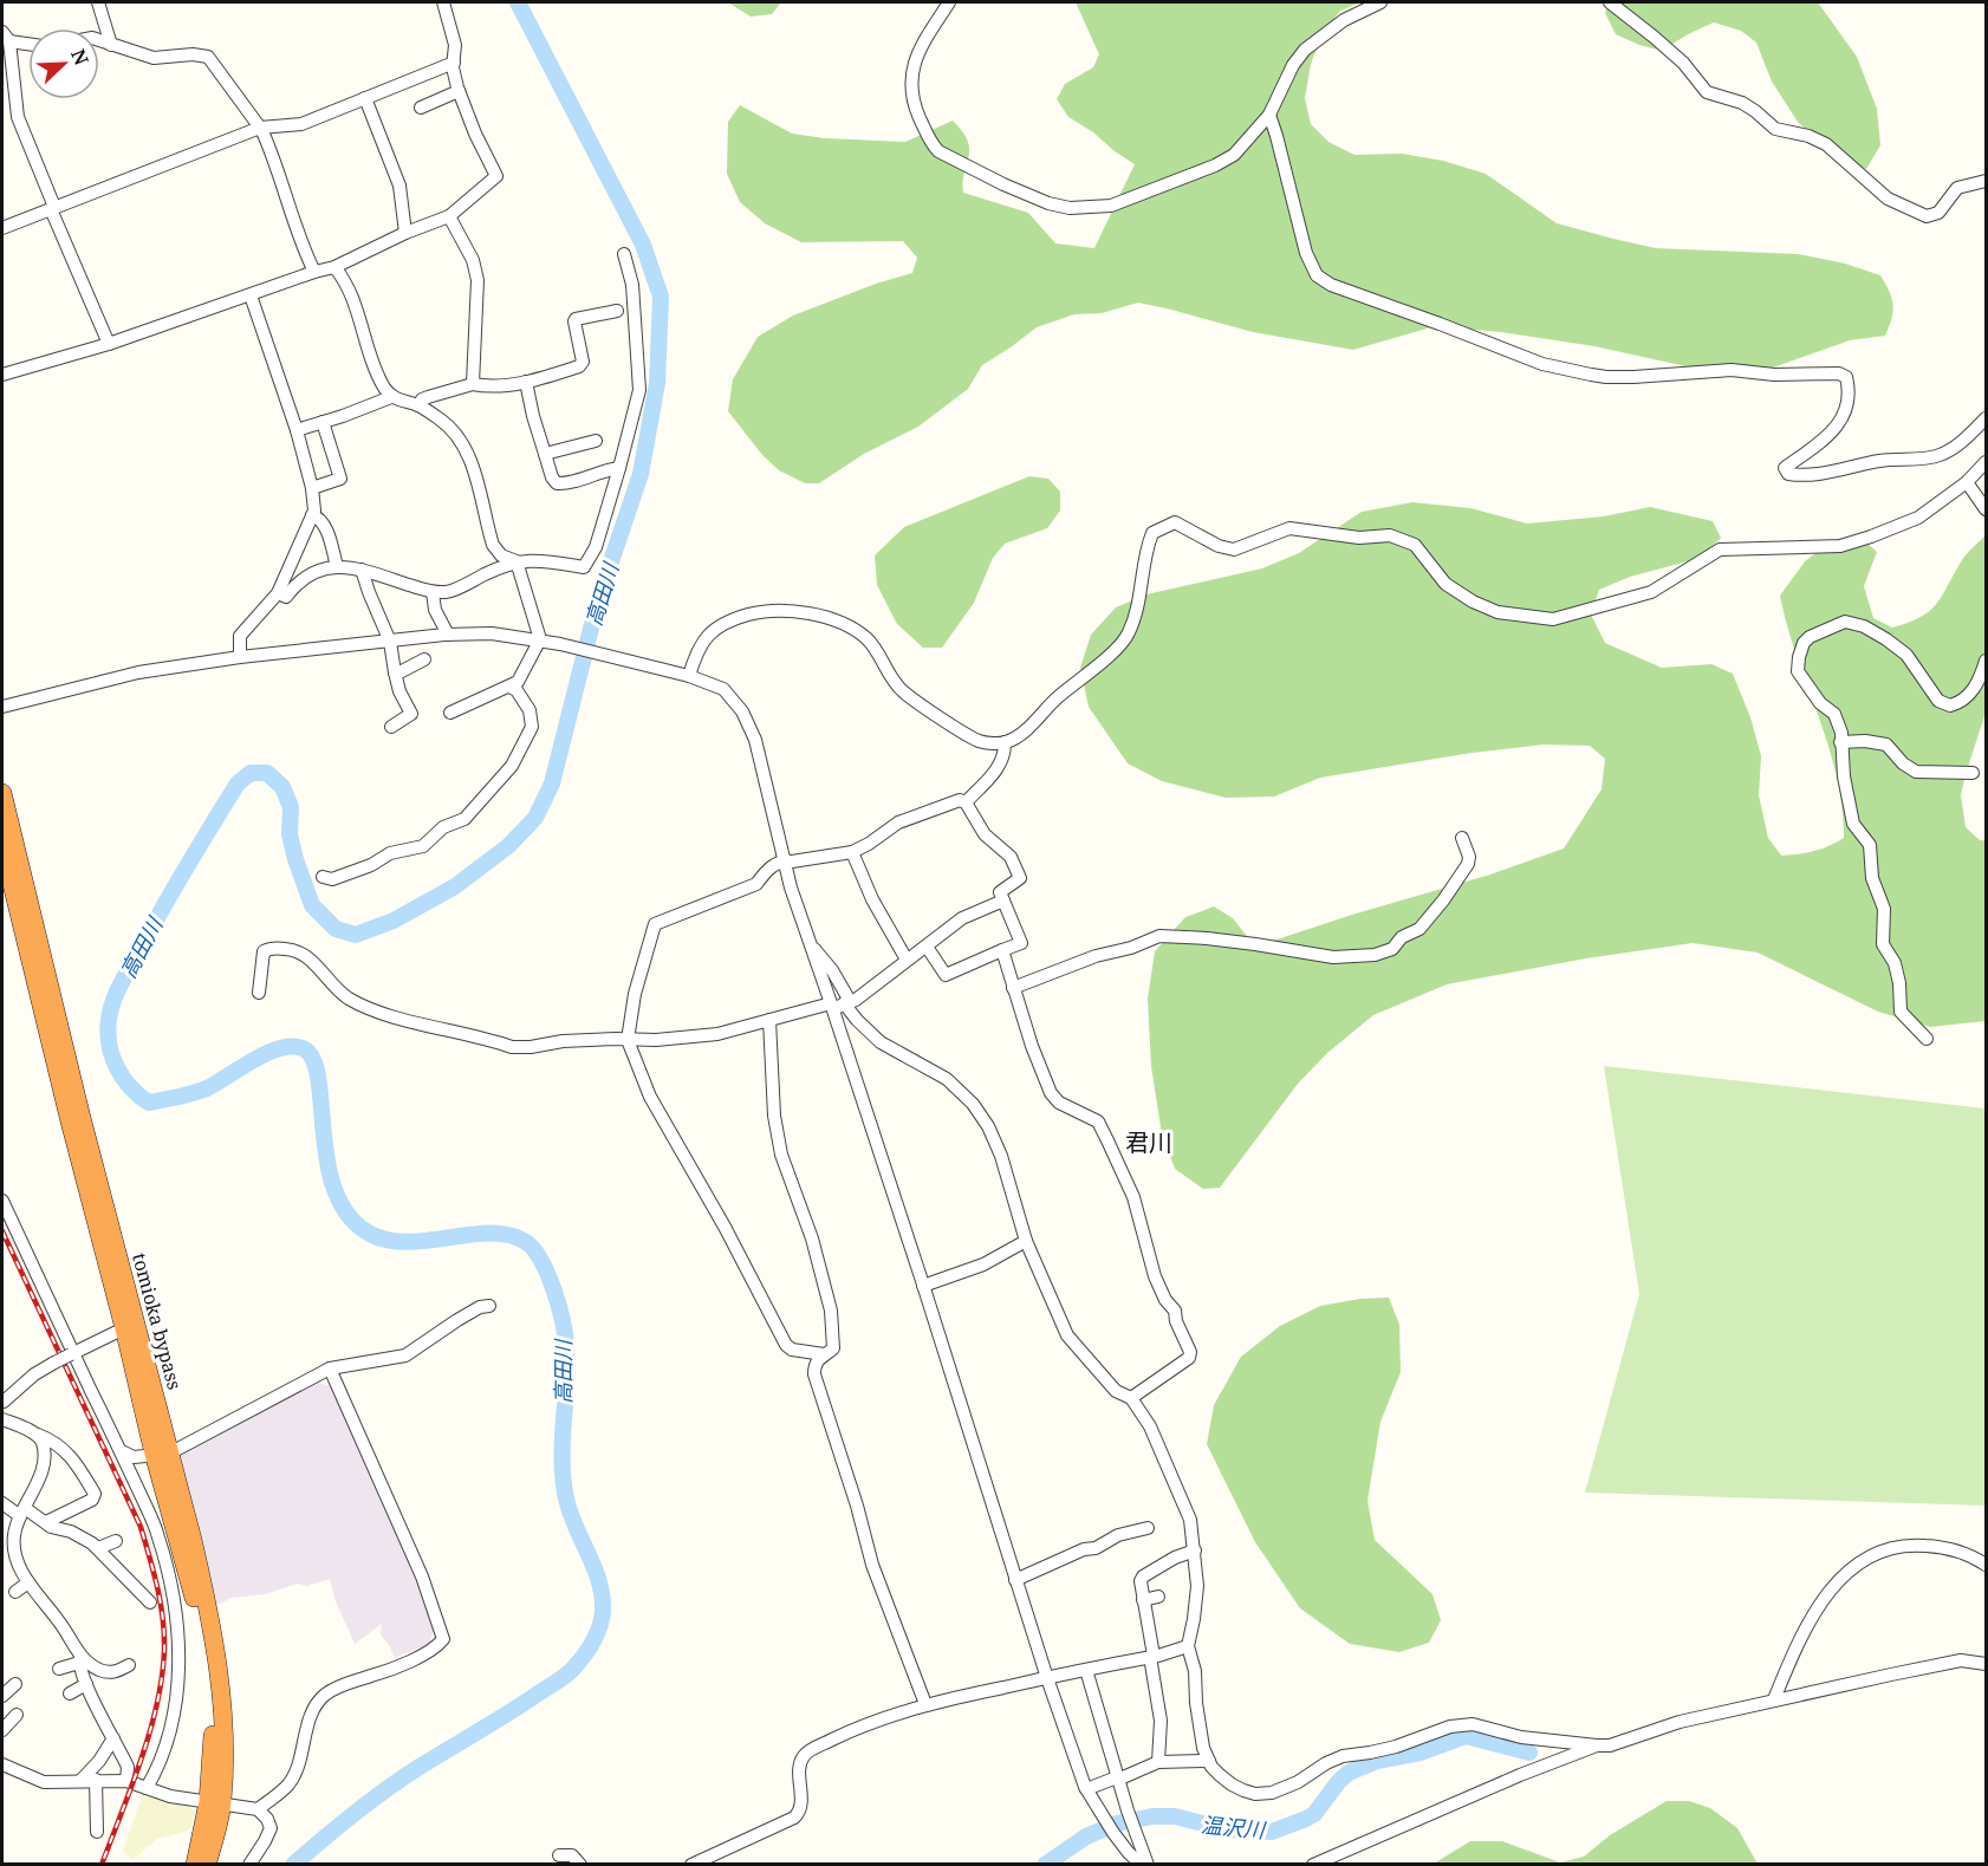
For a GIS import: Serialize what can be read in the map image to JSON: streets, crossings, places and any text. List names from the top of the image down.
{
  "streets": {
    "highway": ["tomioka bypass"]
  },
  "districts": ["君川"],
  "water": ["高田川", "温沢川"],
  "north": "top right"
}
